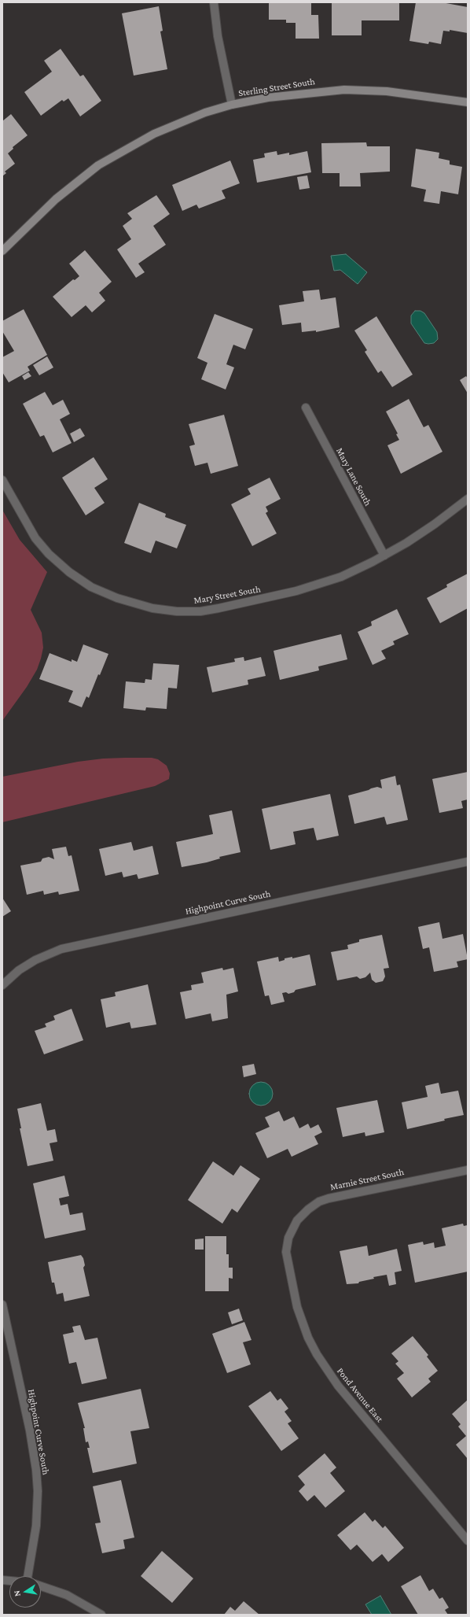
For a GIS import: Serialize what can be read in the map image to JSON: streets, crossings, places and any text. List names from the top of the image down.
{
  "streets": {
    "street": [
      "Sterling Street South",
      "Mary Lane South",
      "Mary Street South",
      "Highpoint Curve South",
      "Marnie Street South",
      "Pond Avenue East"
    ]
  },
  "crossings": [
    ["Mary Lane South", "Mary Street South"],
    ["Marnie Street South", "Pond Avenue East"]
  ],
  "north": "left"
}
